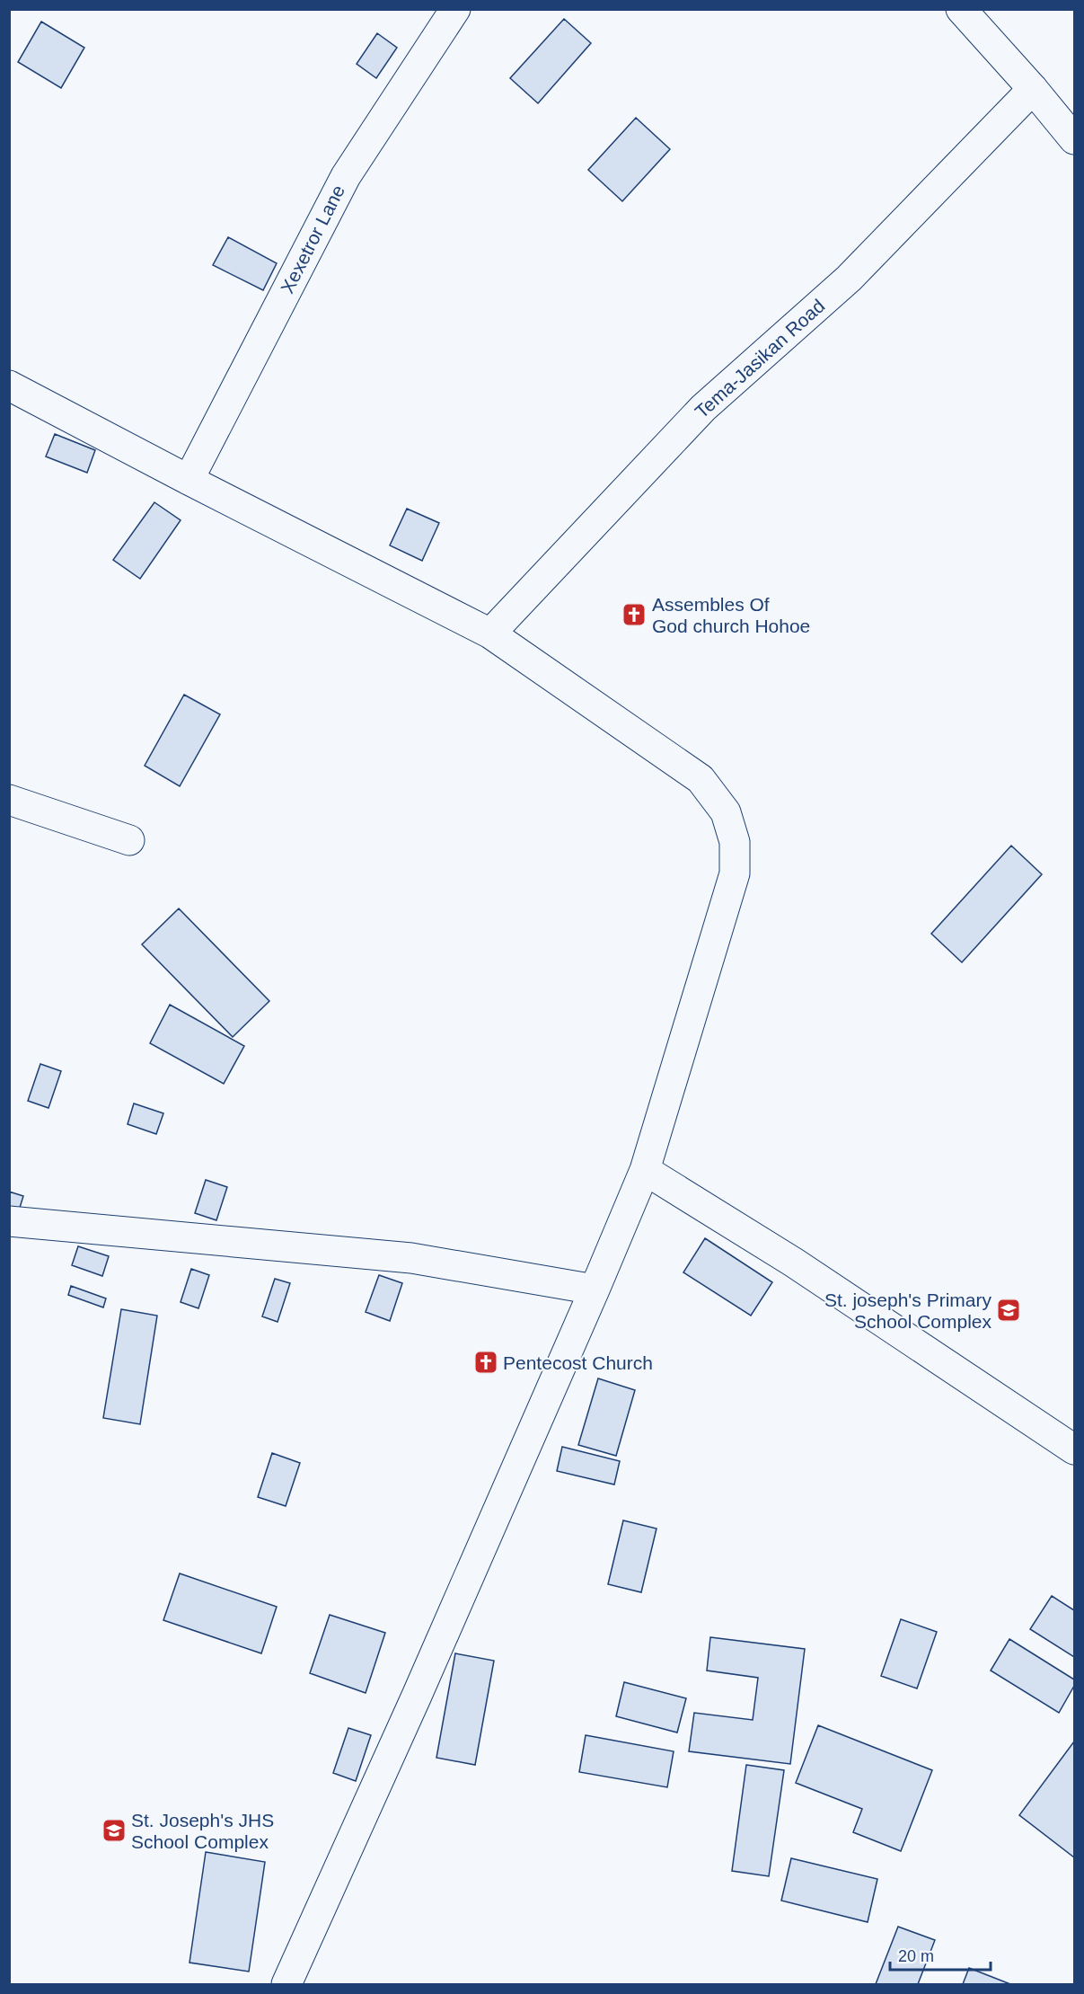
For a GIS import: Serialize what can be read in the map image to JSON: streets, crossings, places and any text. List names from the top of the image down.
{
  "streets": {
    "main road": ["Xexetror Lane", "Tema-Jasikan Road"]
  },
  "places": {
    "church": ["Assembles Of God church Hohoe", "Pentecost Church"],
    "school or university": ["St. joseph's Primary School Complex", "St. Joseph's JHS School Complex"]
  },
  "scale_bar": "20 m"
}
